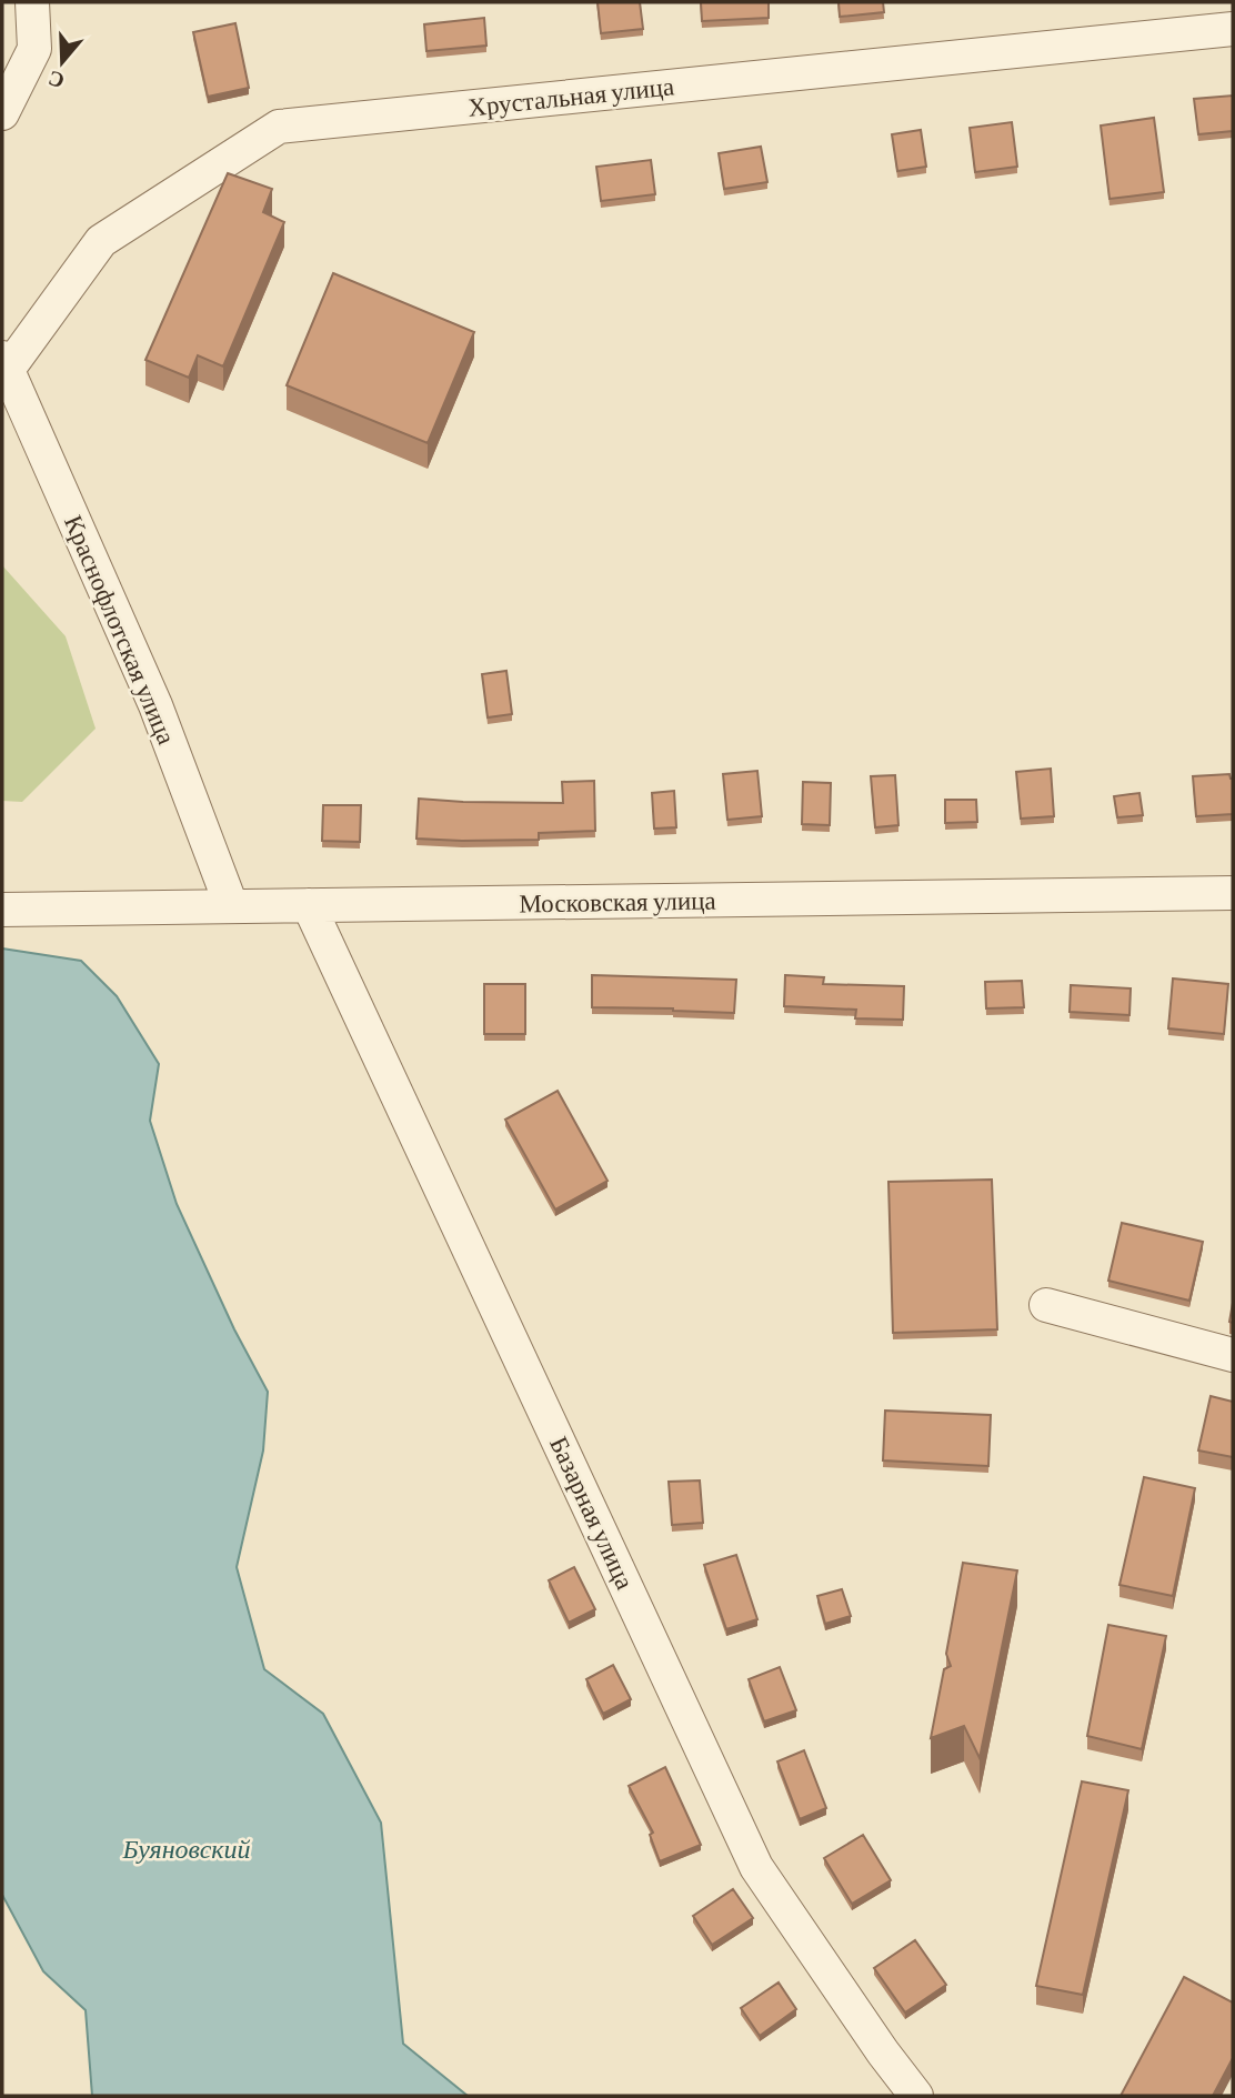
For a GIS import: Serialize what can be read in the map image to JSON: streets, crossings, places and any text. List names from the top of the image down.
{
  "streets": {
    "street": [
      "Хрустальная улица",
      "Краснофлотская улица",
      "Московская улица",
      "Базарная улица"
    ]
  },
  "crossings": [
    ["Хрустальная улица", "Краснофлотская улица"],
    ["Краснофлотская улица", "Московская улица"],
    ["Московская улица", "Базарная улица"]
  ],
  "water": ["Буяновский"],
  "north": "bottom"
}
